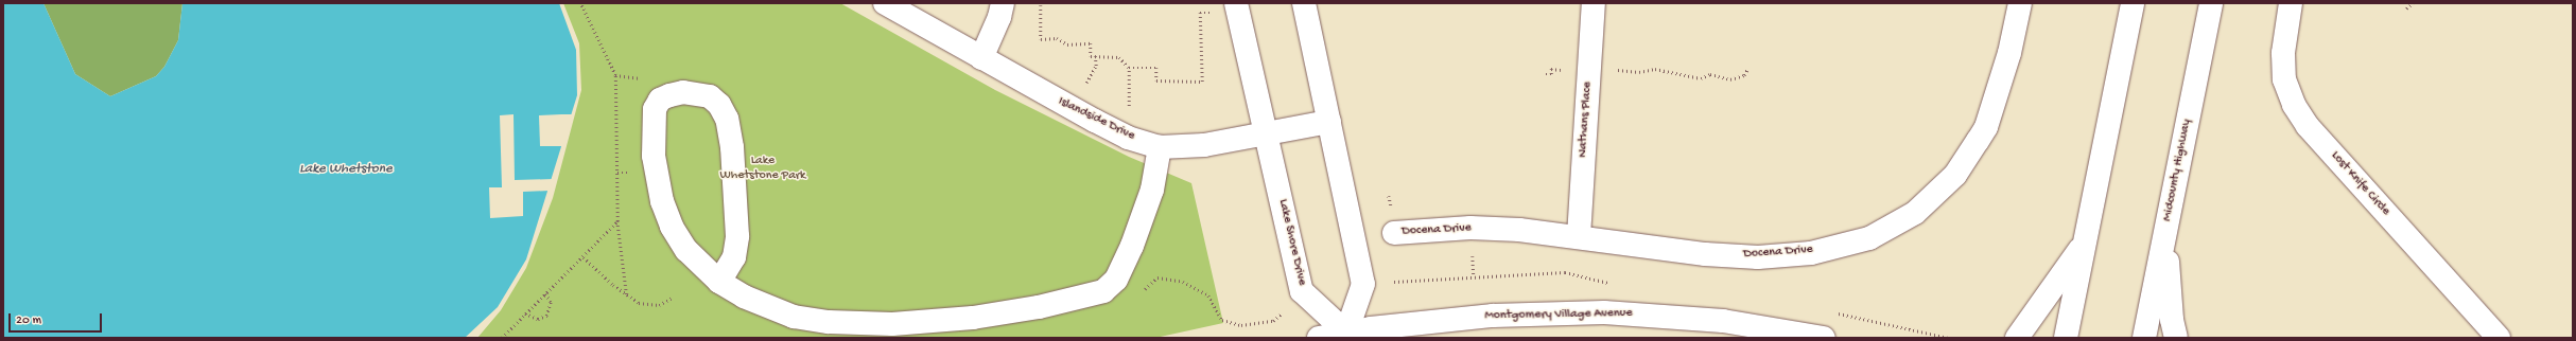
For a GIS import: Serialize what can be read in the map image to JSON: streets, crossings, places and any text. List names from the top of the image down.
{
  "streets": {
    "street": [
      "Islandside Drive",
      "Nathans Place",
      "Midcounty Highway",
      "Lost Knife Circle",
      "Docena Drive",
      "Lake Shore Drive",
      "Montgomery Village Avenue"
    ]
  },
  "crossings": [
    ["Islandside Drive", "Lake Shore Drive"],
    ["Nathans Place", "Docena Drive"],
    ["Lake Shore Drive", "Montgomery Village Avenue"]
  ],
  "water": ["Lake Whetstone"],
  "parks": ["Lake Whetstone Park"],
  "scale_bar": "20 m"
}
